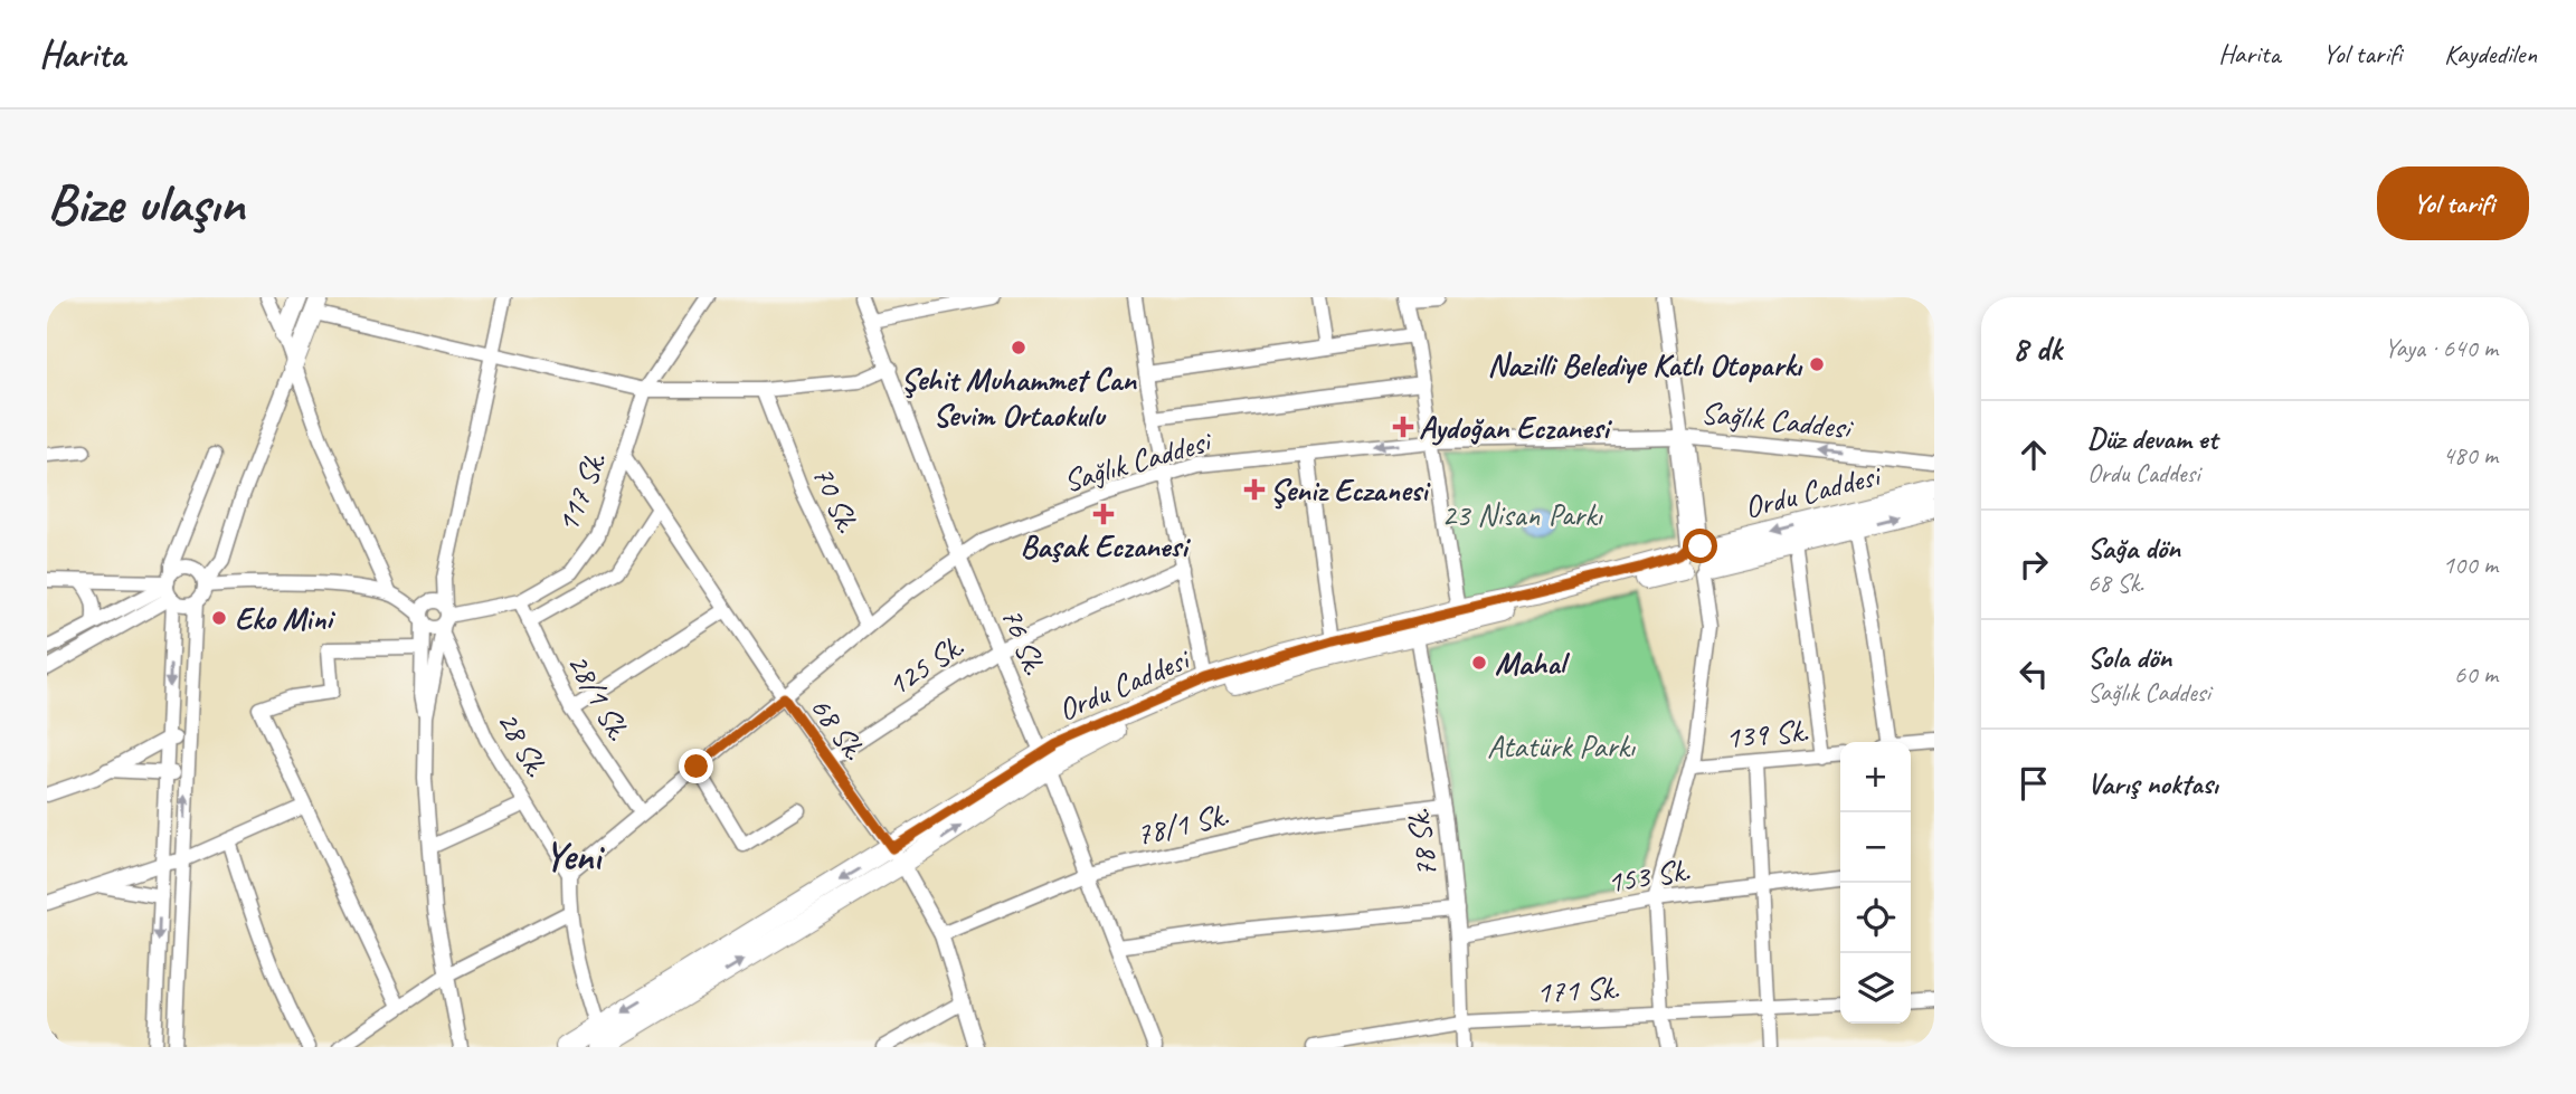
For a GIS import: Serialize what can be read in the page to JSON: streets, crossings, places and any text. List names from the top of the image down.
{
  "streets": {
    "main road": ["Ordu Caddesi"],
    "street": [
      "Sağlık Caddesi",
      "117 Sk.",
      "70 Sk.",
      "76 Sk.",
      "125 Sk.",
      "28/1 Sk.",
      "68 Sk.",
      "139 Sk.",
      "28 Sk.",
      "78/1 Sk.",
      "78 Sk.",
      "153 Sk.",
      "171 Sk."
    ]
  },
  "crossings": [
    ["Sağlık Caddesi", "70 Sk."],
    ["Sağlık Caddesi", "76 Sk."],
    ["Sağlık Caddesi", "28/1 Sk."],
    ["Sağlık Caddesi", "68 Sk."],
    ["Sağlık Caddesi", "28 Sk."],
    ["Ordu Caddesi", "76 Sk."],
    ["Ordu Caddesi", "68 Sk."],
    ["Ordu Caddesi", "78 Sk."],
    ["117 Sk.", "28/1 Sk."],
    ["117 Sk.", "68 Sk."],
    ["117 Sk.", "28 Sk."],
    ["76 Sk.", "125 Sk."],
    ["76 Sk.", "78/1 Sk."],
    ["125 Sk.", "68 Sk."],
    ["68 Sk.", "78/1 Sk."],
    ["78/1 Sk.", "78 Sk."],
    ["78 Sk.", "153 Sk."],
    ["78 Sk.", "171 Sk."]
  ],
  "districts": ["Yeni"],
  "parks": ["23 Nisan Parkı", "Atatürk Parkı"],
  "places": {
    "other": [
      "Şehit Muhammet Can Sevim Ortaokulu",
      "Nazilli Belediye Katlı Otoparkı",
      "Eko Mini",
      "Mahal"
    ],
    "health": ["Aydoğan Eczanesi", "Şeniz Eczanesi", "Başak Eczanesi"]
  },
  "page": {
    "header": "Harita",
    "nav": ["Harita", "Yol tarifi", "Kaydedilen"],
    "buttons": "Yol tarifi",
    "title": "Bize ulaşın",
    "heading": ["8 dk", "Yaya · 640 m"],
    "list": [
      ["Düz devam et", "Ordu Caddesi", "480 m"],
      ["Sağa dön", "68 Sk.", "100 m"],
      ["Sola dön", "Sağlık Caddesi", "60 m"],
      "Varış noktası"
    ],
    "map_buttons": ["+", "−"]
  }
}
